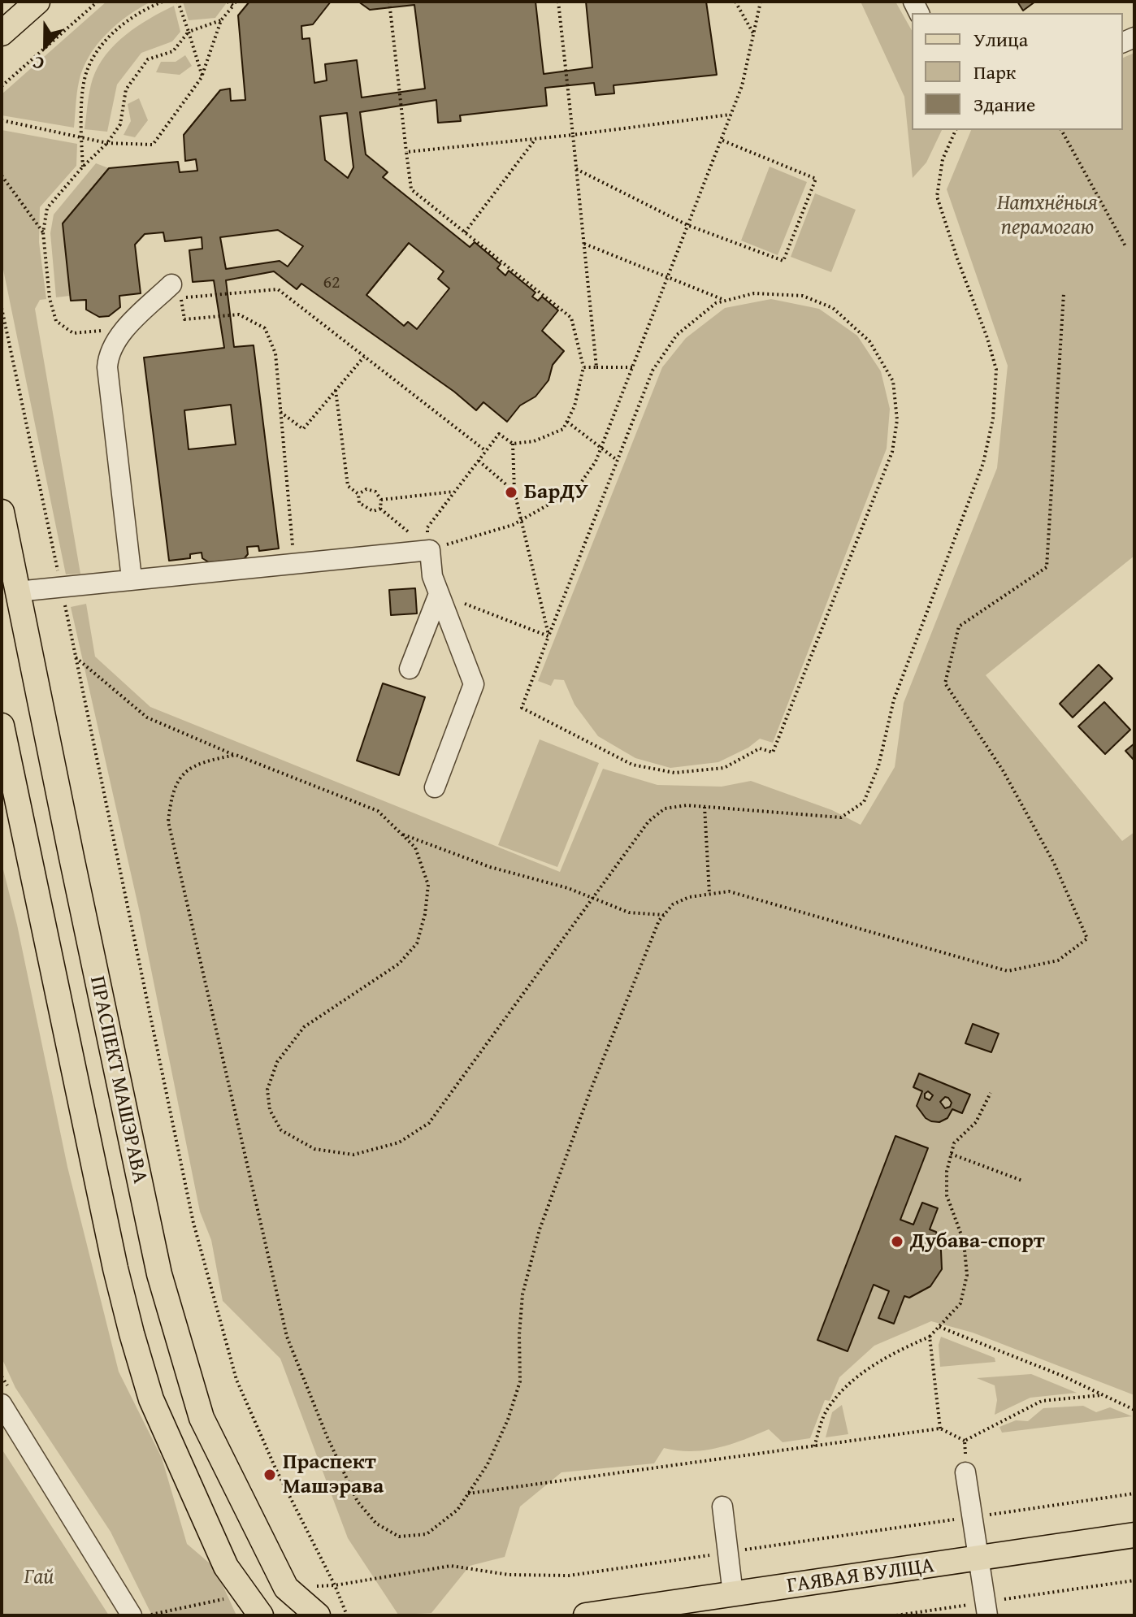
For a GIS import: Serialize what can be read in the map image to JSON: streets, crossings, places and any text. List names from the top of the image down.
{
  "streets": {
    "main road": ["ПРАСПЕКТ МАШЭРАВА", "ГАЯВАЯ ВУЛІЦА"]
  },
  "parks": ["Натхнёныя перамогаю", "Гай"],
  "places": ["БарДУ", "Дубава-спорт", "Праспект Машэрава"],
  "house_numbers": ["62"],
  "legend": ["Улица", "Парк", "Здание"],
  "north": "bottom"
}
